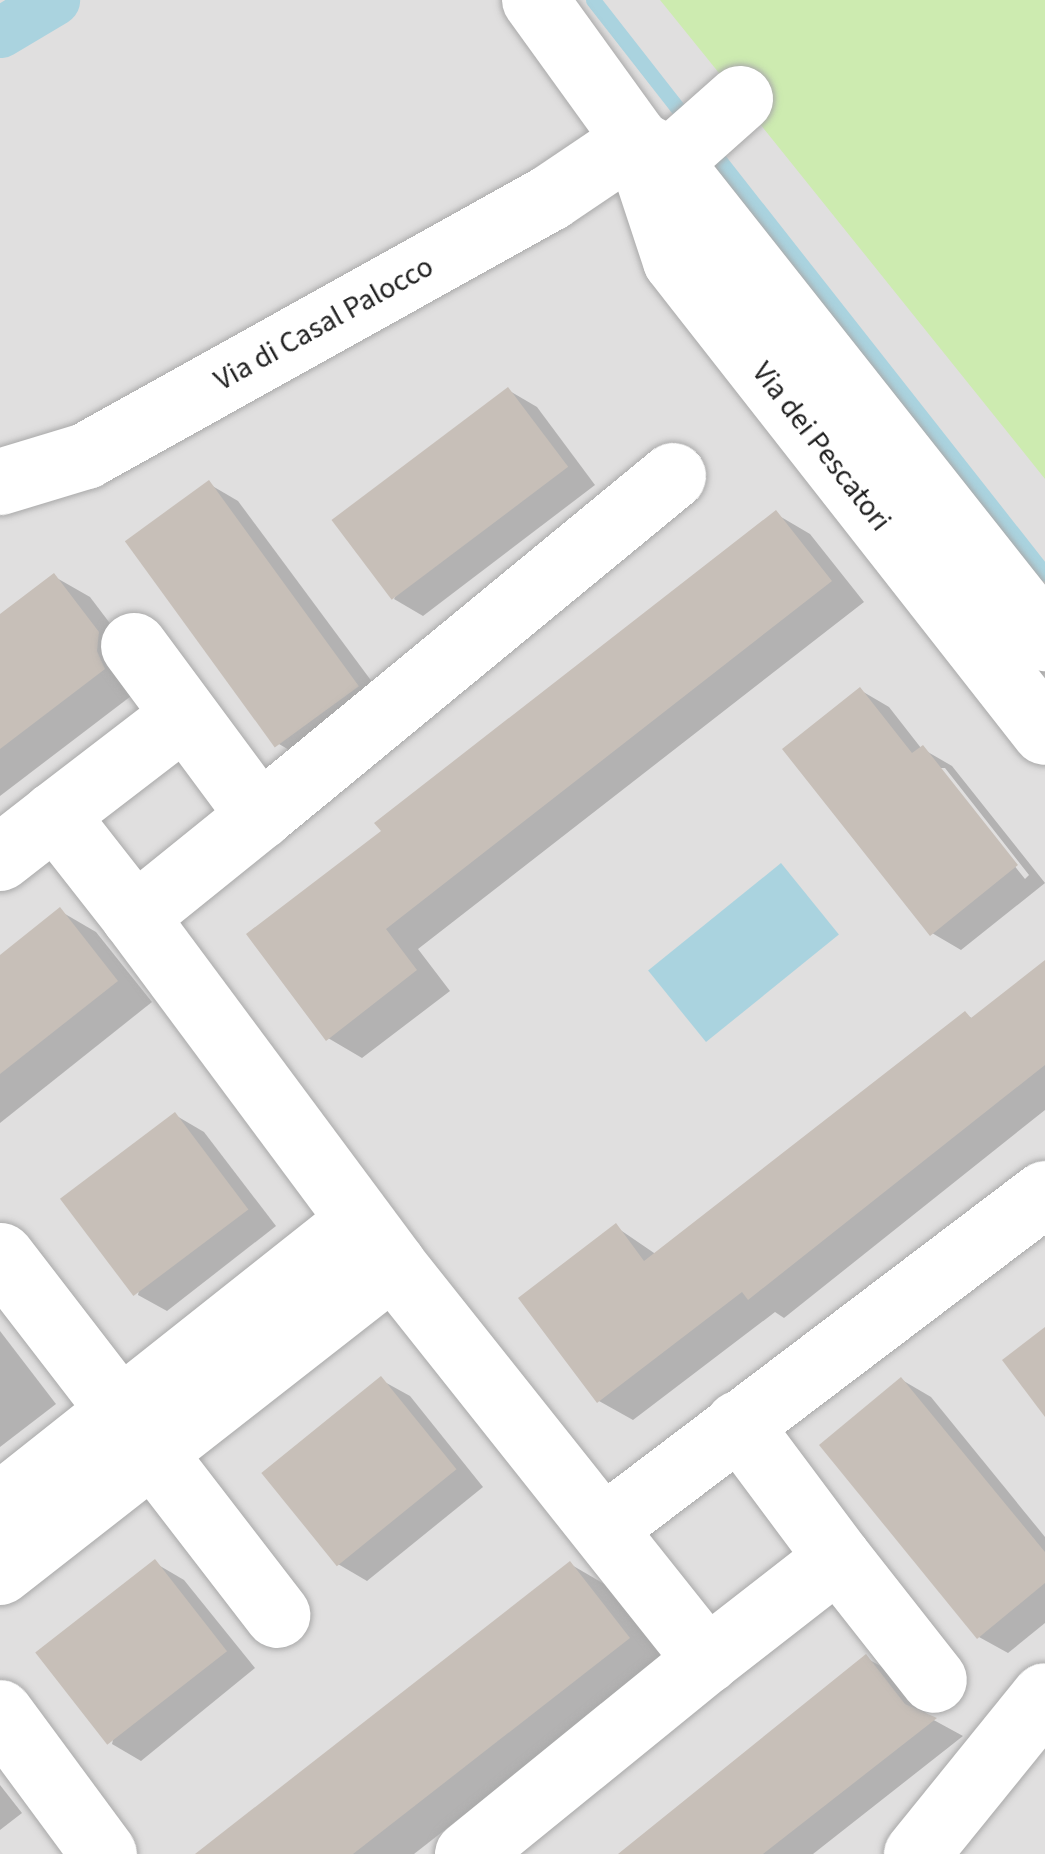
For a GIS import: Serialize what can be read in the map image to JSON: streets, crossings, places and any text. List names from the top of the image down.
{
  "streets": {
    "street": ["Via di Casal Palocco", "Via dei Pescatori"]
  },
  "crossings": [
    ["Via di Casal Palocco", "Via dei Pescatori"]
  ]
}
